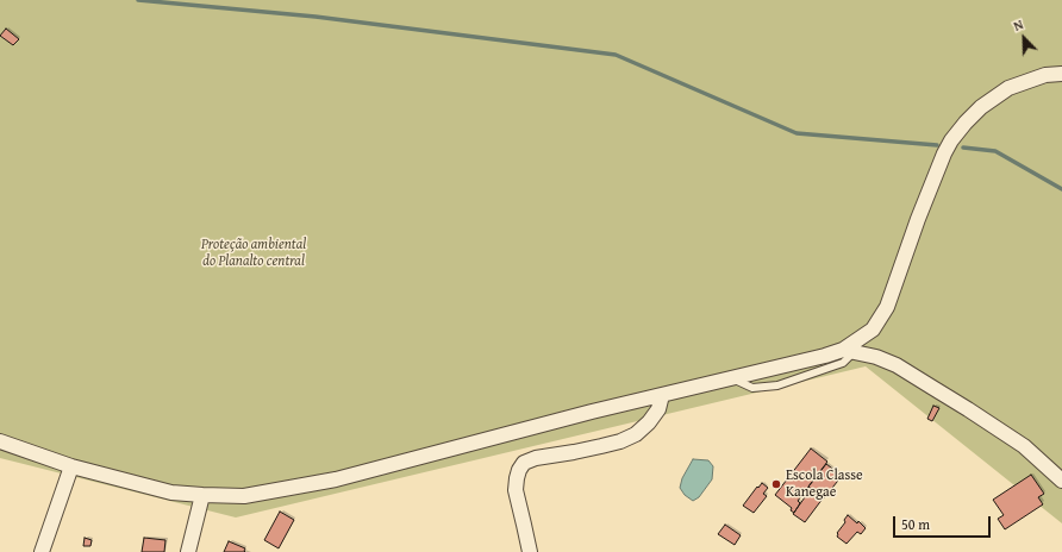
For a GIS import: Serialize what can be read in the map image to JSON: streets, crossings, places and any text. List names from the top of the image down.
{
  "parks": ["Proteção ambiental do Planalto central"],
  "places": ["Escola Classe Kanegae"],
  "scale_bar": "50 m",
  "north": "top left"
}
